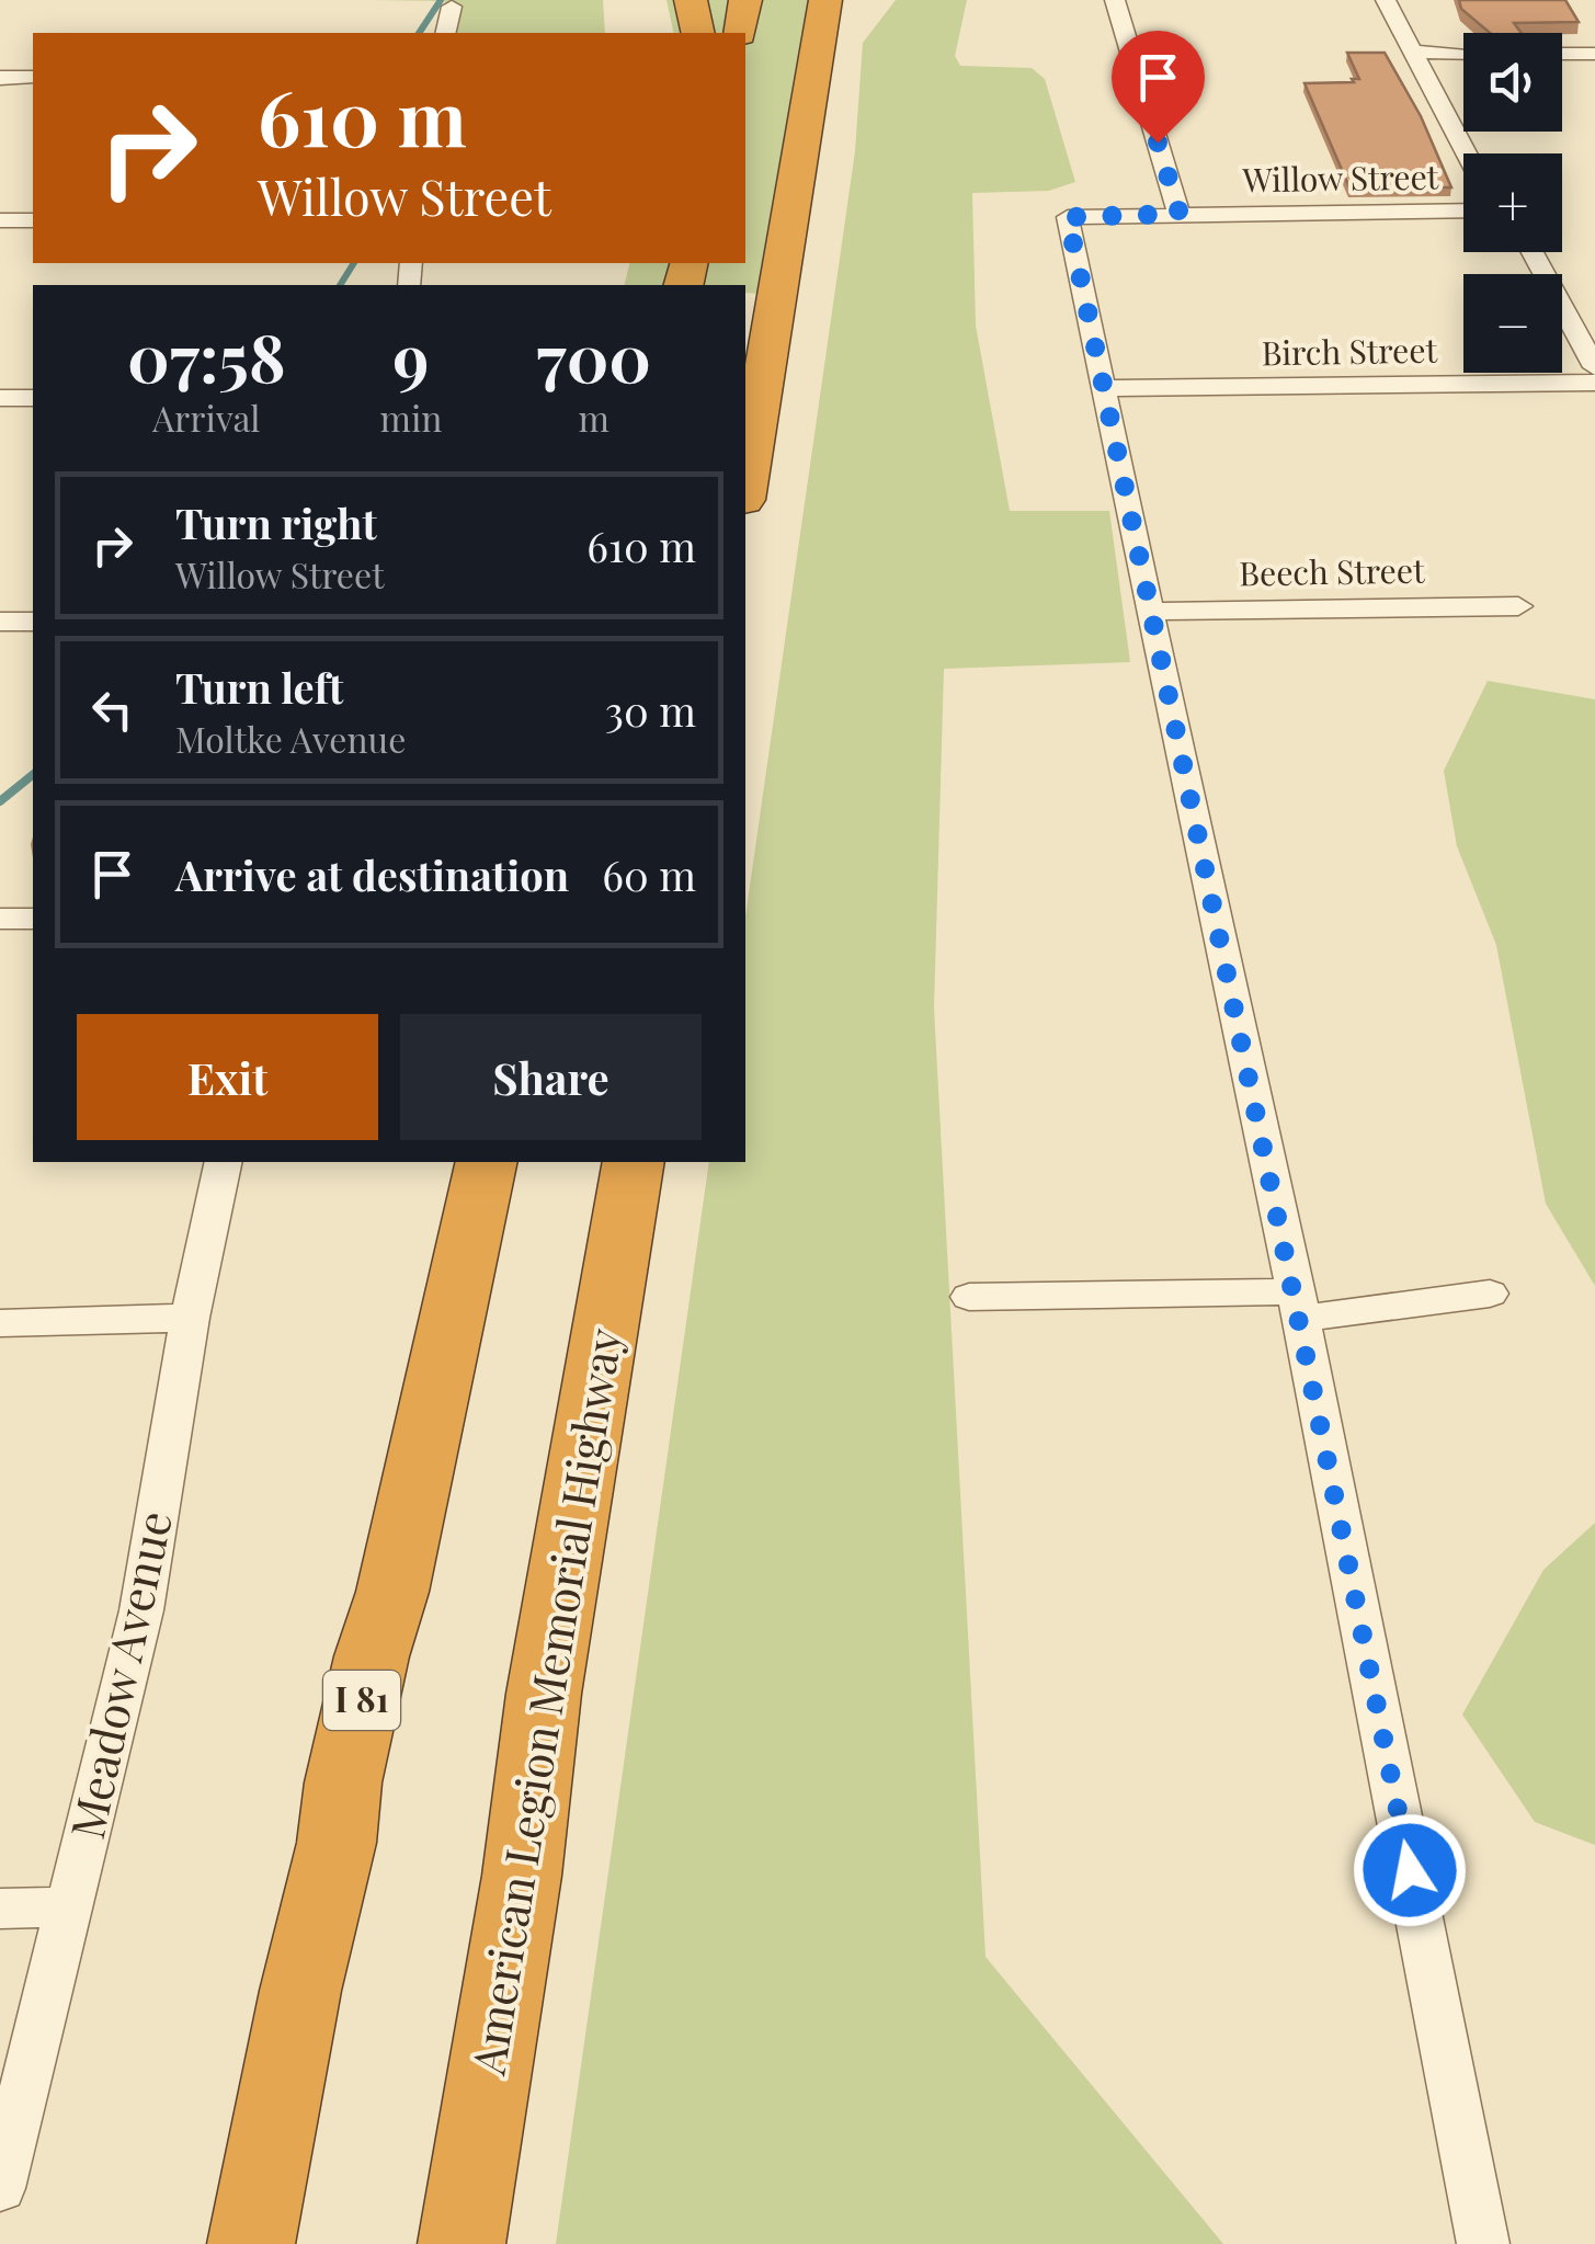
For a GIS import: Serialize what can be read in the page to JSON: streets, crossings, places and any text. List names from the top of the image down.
{
  "streets": {
    "highway": ["I 81", "American Legion Memorial Highway"],
    "street": [
      "Willow Street",
      "Birch Street",
      "Beech Street",
      "Meadow Avenue"
    ]
  },
  "crossings": [
    ["Willow Street", "Birch Street"]
  ],
  "page": {
    "map_buttons": ["+", "−"],
    "turn": ["610 m", "Willow Street"],
    "eta": [
      "07:58",
      "Arrival",
      "9",
      "min",
      "700",
      "m"
    ],
    "list": [
      {
        "name": "Turn right",
        "note": "Willow Street",
        "value": "610 m"
      },
      {
        "name": "Turn left",
        "note": "Moltke Avenue",
        "value": "30 m"
      },
      {
        "name": "Arrive at destination",
        "value": "60 m"
      }
    ],
    "buttons": ["Exit", "Share"]
  }
}
